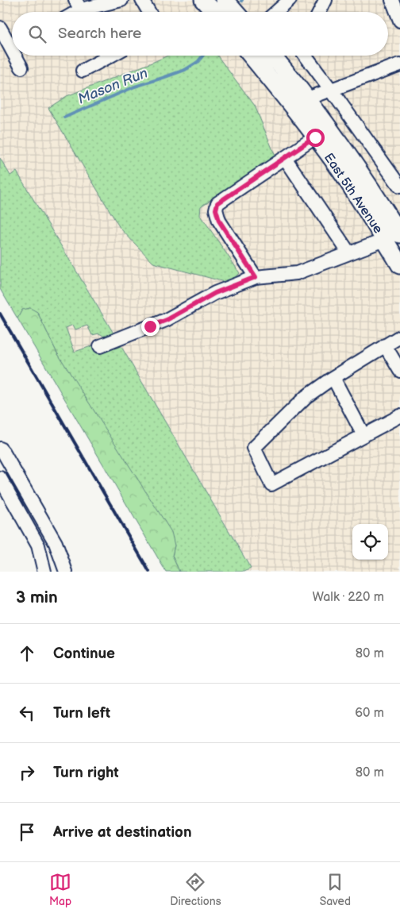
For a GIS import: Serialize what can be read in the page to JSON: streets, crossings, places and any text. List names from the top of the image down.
{
  "streets": {
    "main road": ["East 5th Avenue"]
  },
  "water": ["Mason Run"],
  "page": {
    "search": "Search here",
    "heading": ["3 min", "Walk · 220 m"],
    "list": [
      ["Continue", "80 m"],
      ["Turn left", "60 m"],
      ["Turn right", "80 m"],
      "Arrive at destination"
    ],
    "nav": ["Map", "Directions", "Saved"]
  }
}
